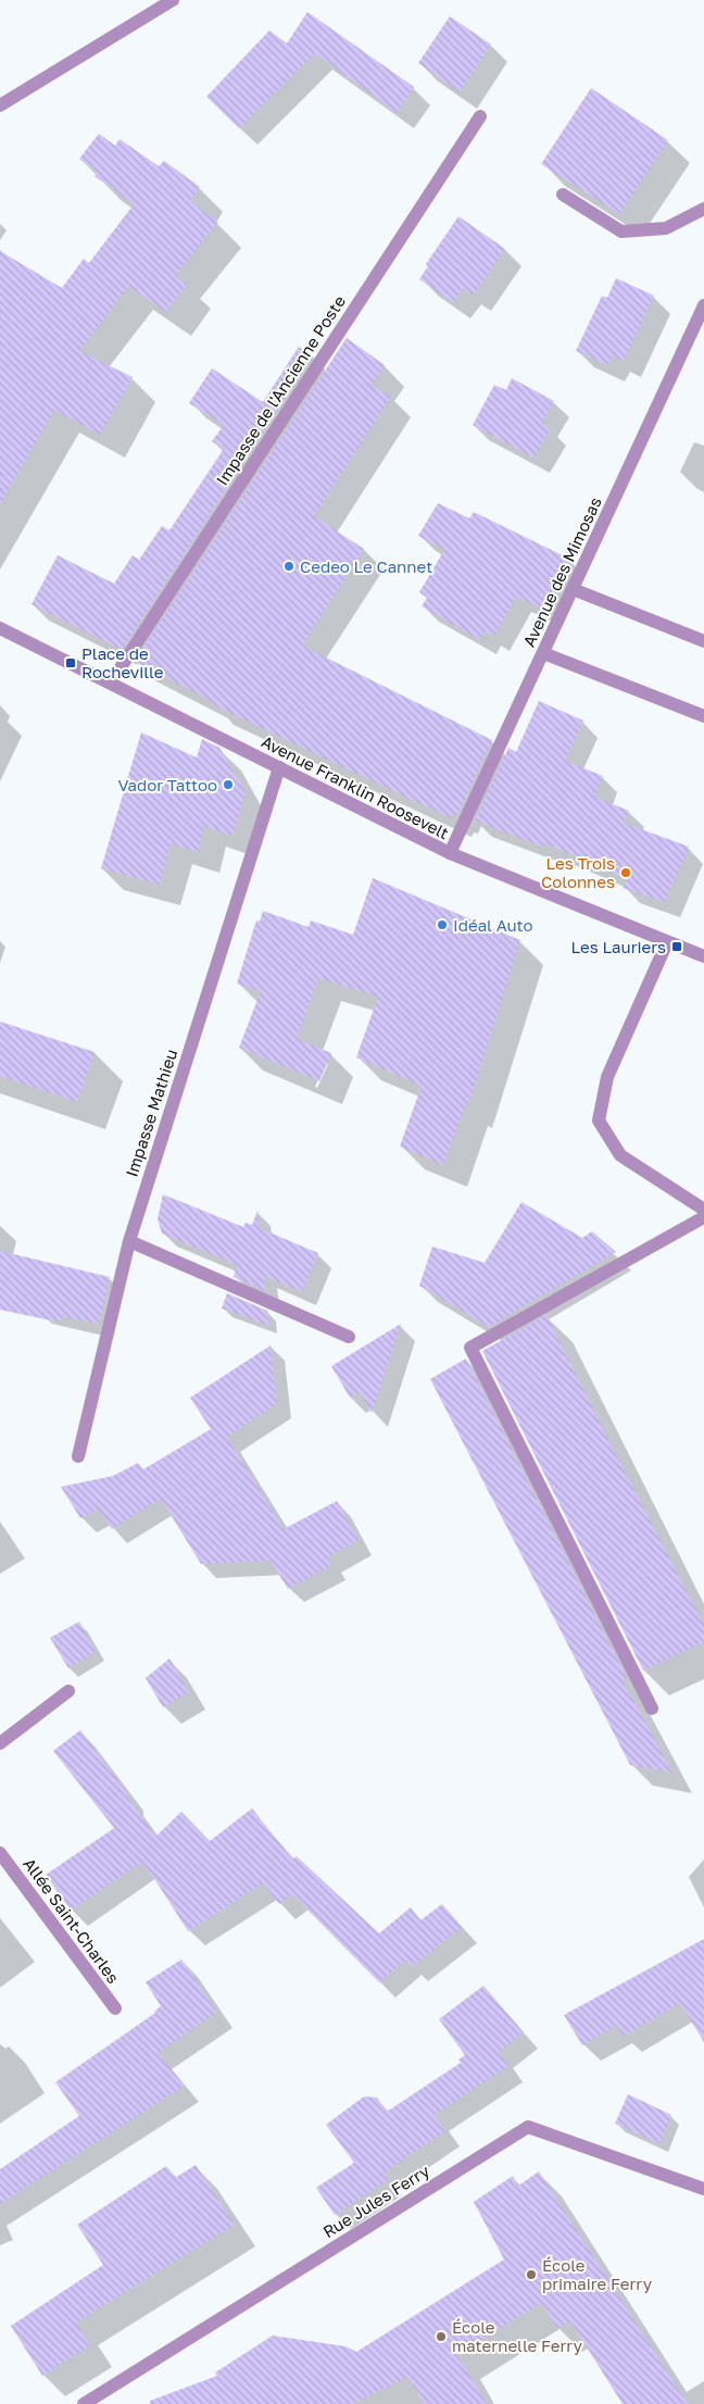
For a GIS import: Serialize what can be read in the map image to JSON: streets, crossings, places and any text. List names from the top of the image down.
{
  "streets": {
    "street": [
      "Impasse de l'Ancienne Poste",
      "Avenue des Mimosas",
      "Avenue Franklin Roosevelt",
      "Impasse Mathieu",
      "Allée Saint-Charles",
      "Rue Jules Ferry"
    ]
  },
  "crossings": [
    ["Impasse de l'Ancienne Poste", "Avenue Franklin Roosevelt"],
    ["Avenue des Mimosas", "Avenue Franklin Roosevelt"],
    ["Avenue Franklin Roosevelt", "Impasse Mathieu"]
  ],
  "places": {
    "other": [
      "Cedeo Le Cannet",
      "Vador Tattoo",
      "Les Trois Colonnes",
      "Idéal Auto",
      "École primaire Ferry",
      "École maternelle Ferry"
    ],
    "transit": ["Place de Rocheville", "Les Lauriers"]
  }
}
